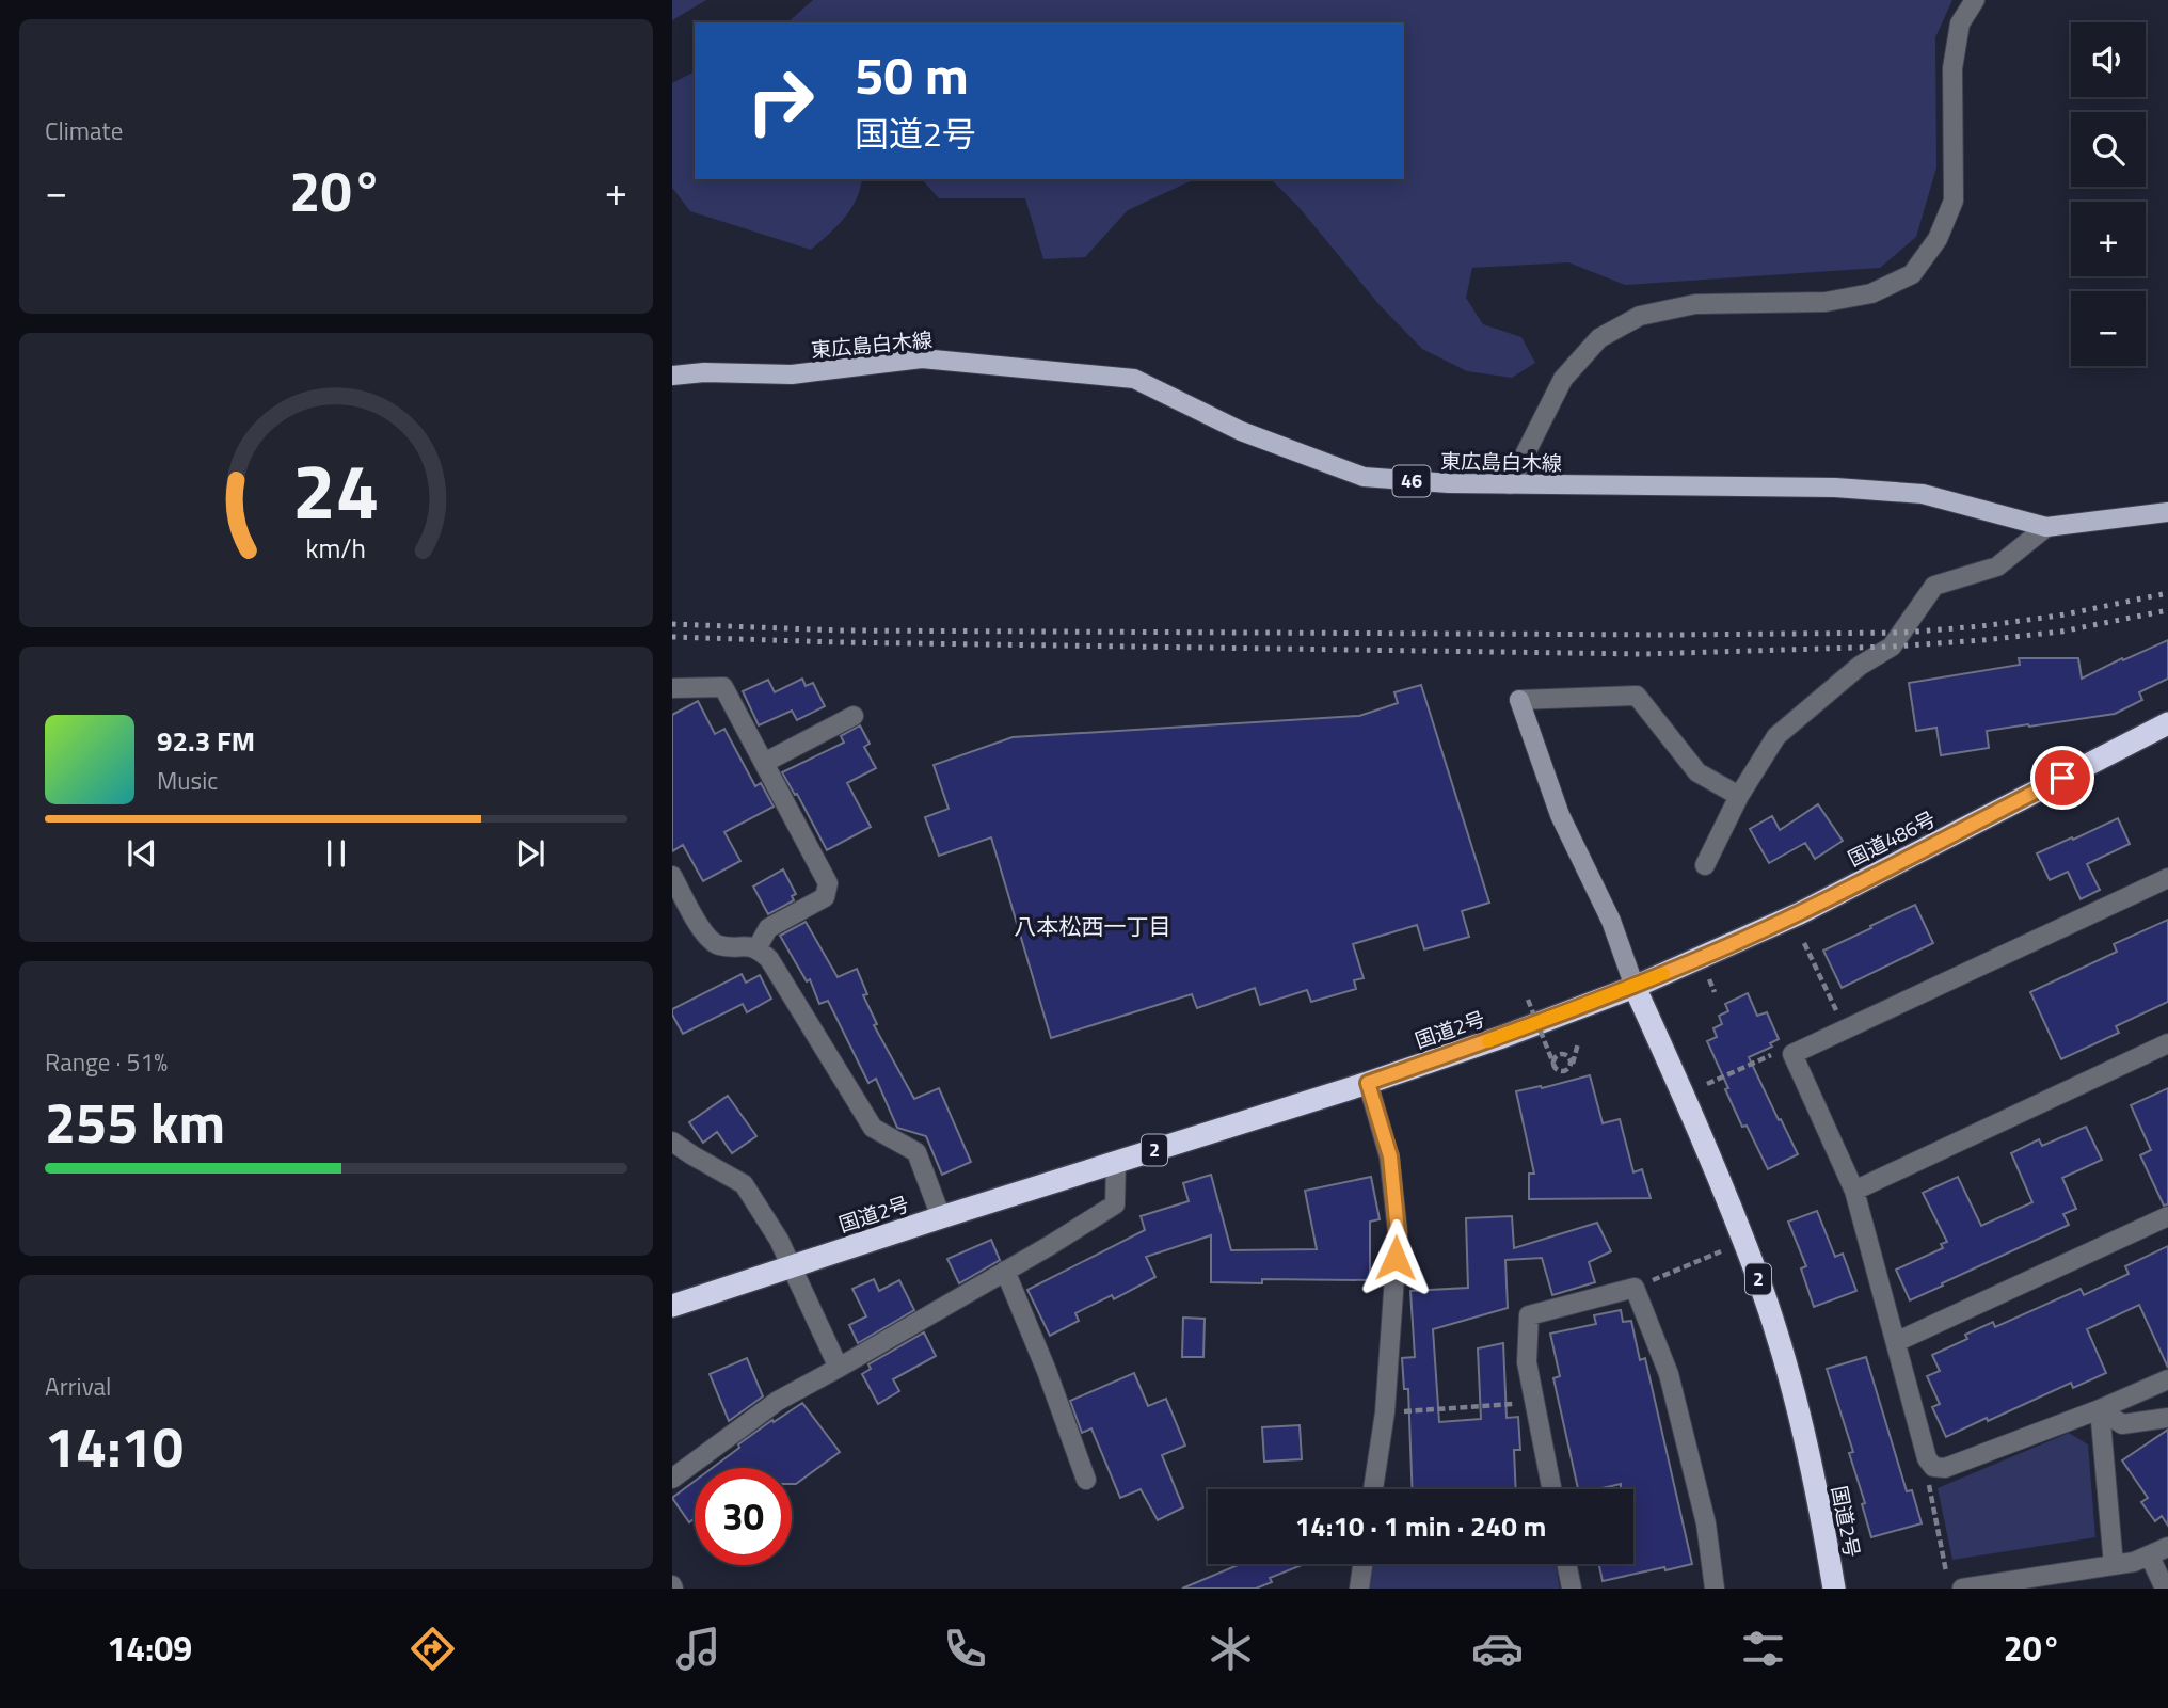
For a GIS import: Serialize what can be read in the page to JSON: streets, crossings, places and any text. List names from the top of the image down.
{
  "streets": {
    "highway": ["国道486号", "国道2号", "2"],
    "main road": ["東広島白木線", "46"]
  },
  "crossings": [
    ["国道486号", "国道2号"]
  ],
  "districts": ["八本松西一丁目"],
  "page": {
    "tile": [
      "Climate",
      ["Range · 51%", "255 km"],
      ["Arrival", "14:10"]
    ],
    "map_buttons": ["+", "−"],
    "turn": ["50 m", "国道2号"],
    "heat": ["−", "20°", "+"],
    "song": ["92.3 FM", "Music"],
    "limit": "30",
    "trip": "14:10 · 1 min · 240 m",
    "tabs": ["14:09", "20°"],
    "gauge": ["24", "km/h"]
  }
}
